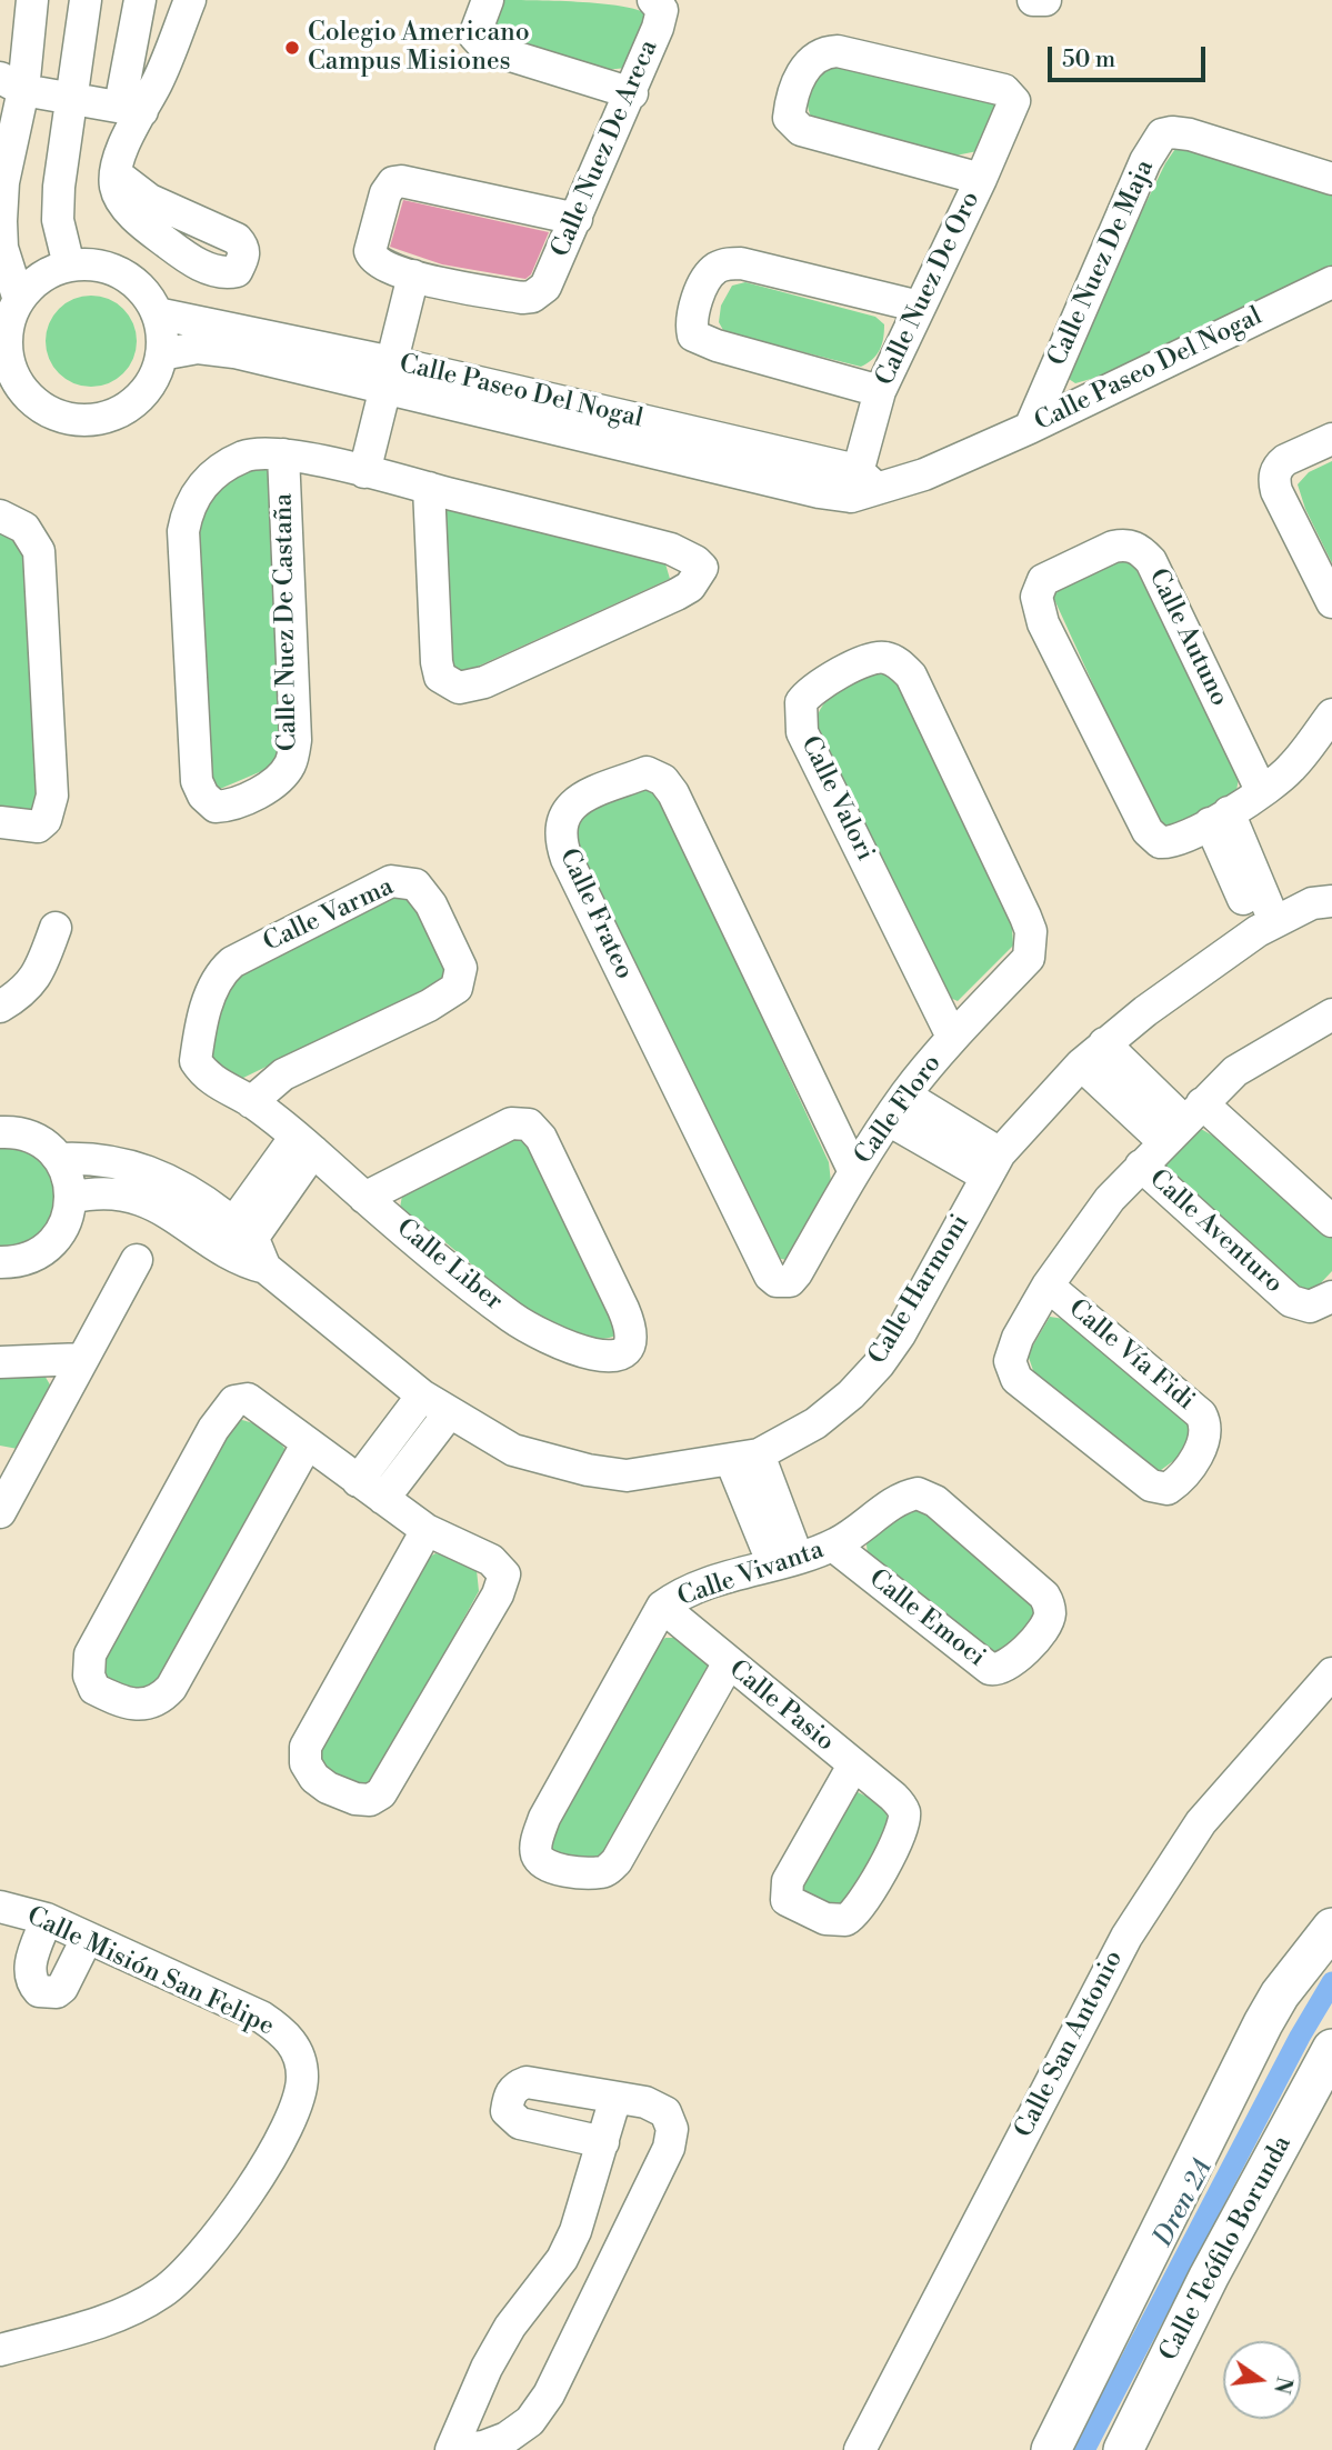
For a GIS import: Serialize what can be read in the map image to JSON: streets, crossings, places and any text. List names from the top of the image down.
{
  "streets": {
    "main road": ["Calle Teófilo Borunda"],
    "street": [
      "Calle Nuez De Areca",
      "Calle Nuez De Maja",
      "Calle Nuez De Oro",
      "Calle Paseo Del Nogal",
      "Calle Nuez De Castaña",
      "Calle Autuno",
      "Calle Valori",
      "Calle Frateo",
      "Calle Varma",
      "Calle Floro",
      "Calle Aventuro",
      "Calle Liber",
      "Calle Harmoni",
      "Calle Vía Fidi",
      "Calle Vivanta",
      "Calle Emoci",
      "Calle Pasio",
      "Calle Misión San Felipe",
      "Calle San Antonio"
    ]
  },
  "crossings": [
    ["Calle Nuez De Maja", "Calle Paseo Del Nogal"],
    ["Calle Nuez De Oro", "Calle Paseo Del Nogal"],
    ["Calle Valori", "Calle Floro"],
    ["Calle Frateo", "Calle Floro"],
    ["Calle Varma", "Calle Liber"],
    ["Calle Aventuro", "Calle Vía Fidi"],
    ["Calle Vivanta", "Calle Emoci"],
    ["Calle Vivanta", "Calle Pasio"]
  ],
  "water": ["Dren 2A"],
  "places": ["Colegio Americano Campus Misiones"],
  "scale_bar": "50 m",
  "north": "right"
}
